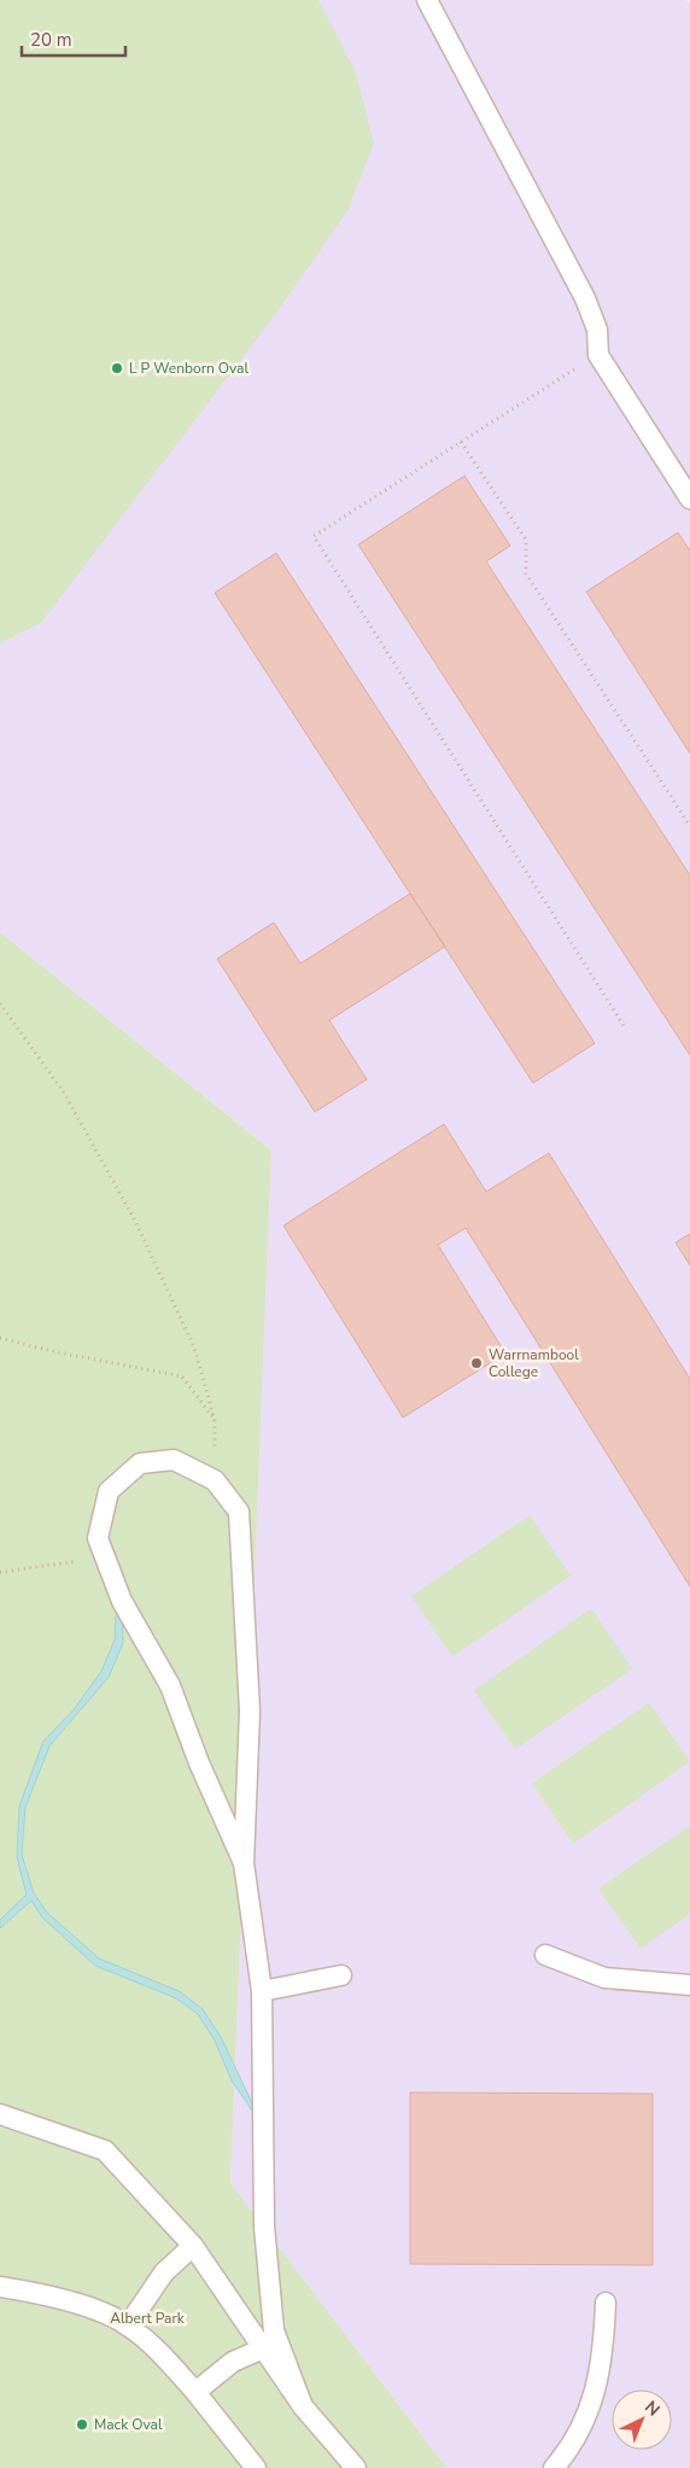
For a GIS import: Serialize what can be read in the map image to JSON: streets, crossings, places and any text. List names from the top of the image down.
{
  "parks": ["Albert Park"],
  "places": ["L P Wenborn Oval", "Warrnambool College", "Mack Oval"],
  "scale_bar": "20 m",
  "north": "top right"
}
